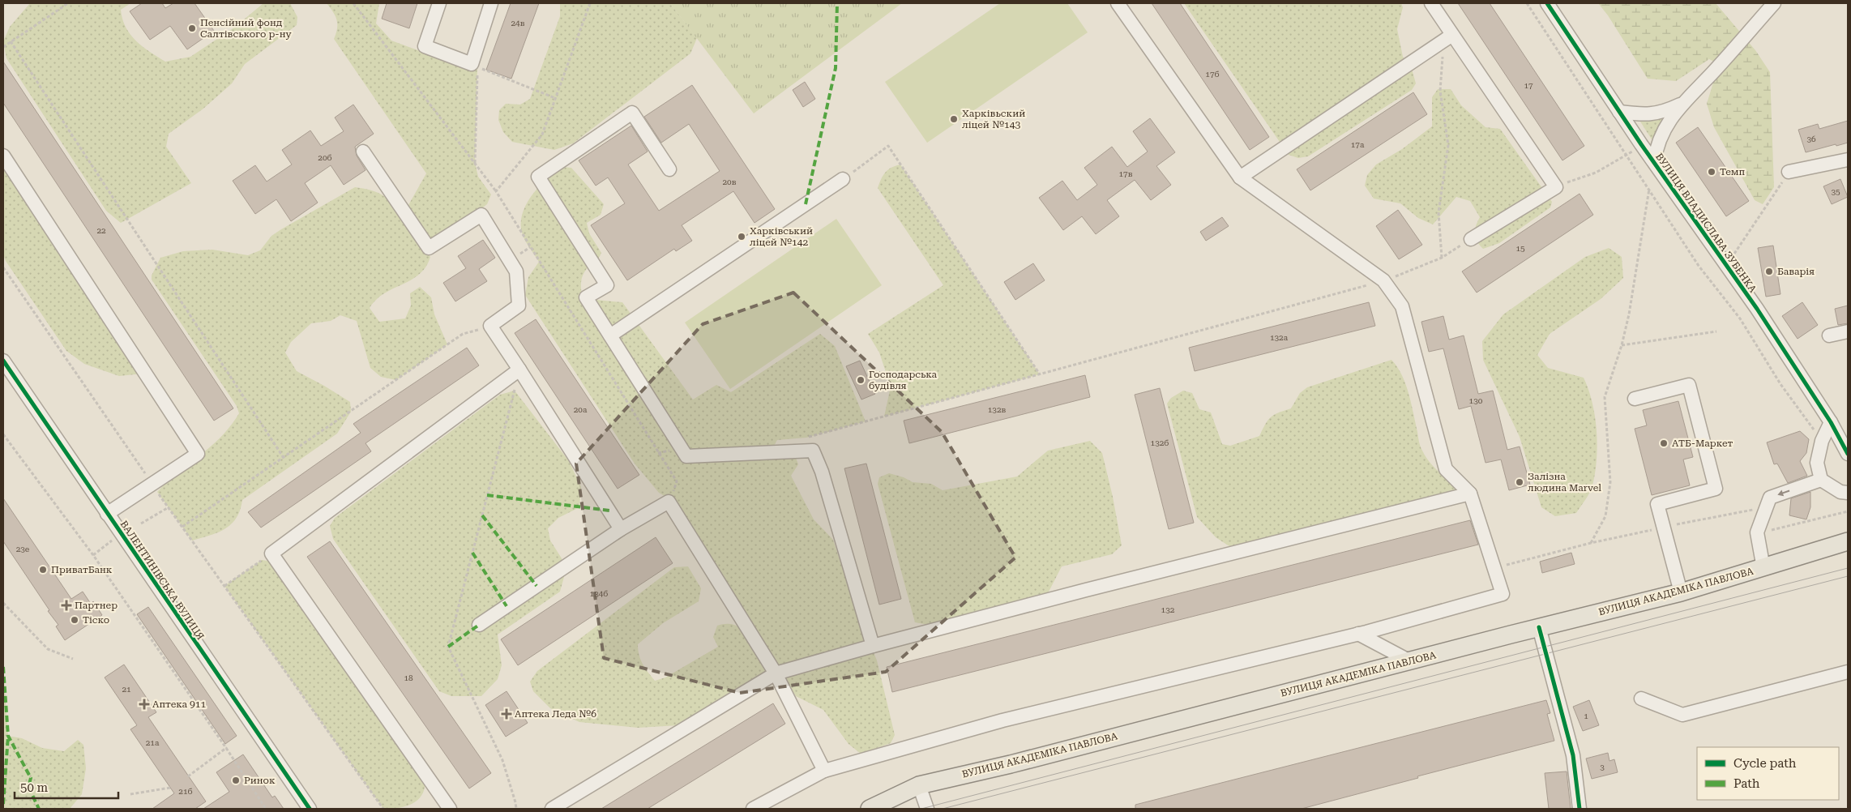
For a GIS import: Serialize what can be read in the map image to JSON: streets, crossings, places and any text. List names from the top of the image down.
{
  "streets": {
    "main road": ["ВУЛИЦЯ АКАДЕМІКА ПАВЛОВА"],
    "street": ["ВУЛИЦЯ ВЛАДИСЛАВА ЗУБЕНКА", "ВАЛЕНТИНІВСЬКА ВУЛИЦЯ"]
  },
  "places": {
    "other": [
      "Пенсійний фонд Салтівського р-ну",
      "Харківьский ліцей №143",
      "Темп",
      "Харківський ліцей №142",
      "Баварія",
      "Господарська будівля",
      "АТБ-Маркет",
      "Залізна людина Marvel",
      "ПриватБанк",
      "Тіско",
      "Ринок"
    ],
    "health": ["Партнер", "Аптека 911", "Аптека Леда №6"]
  },
  "house_numbers": [
    "24в",
    "17б",
    "17",
    "36",
    "17а",
    "20б",
    "17в",
    "20в",
    "35",
    "22",
    "15",
    "132а",
    "130",
    "20а",
    "132в",
    "132б",
    "23е",
    "134б",
    "132",
    "18",
    "21",
    "1",
    "21а",
    "3",
    "21б"
  ],
  "legend": ["Cycle path", "Path"],
  "scale_bar": "50 m"
}
